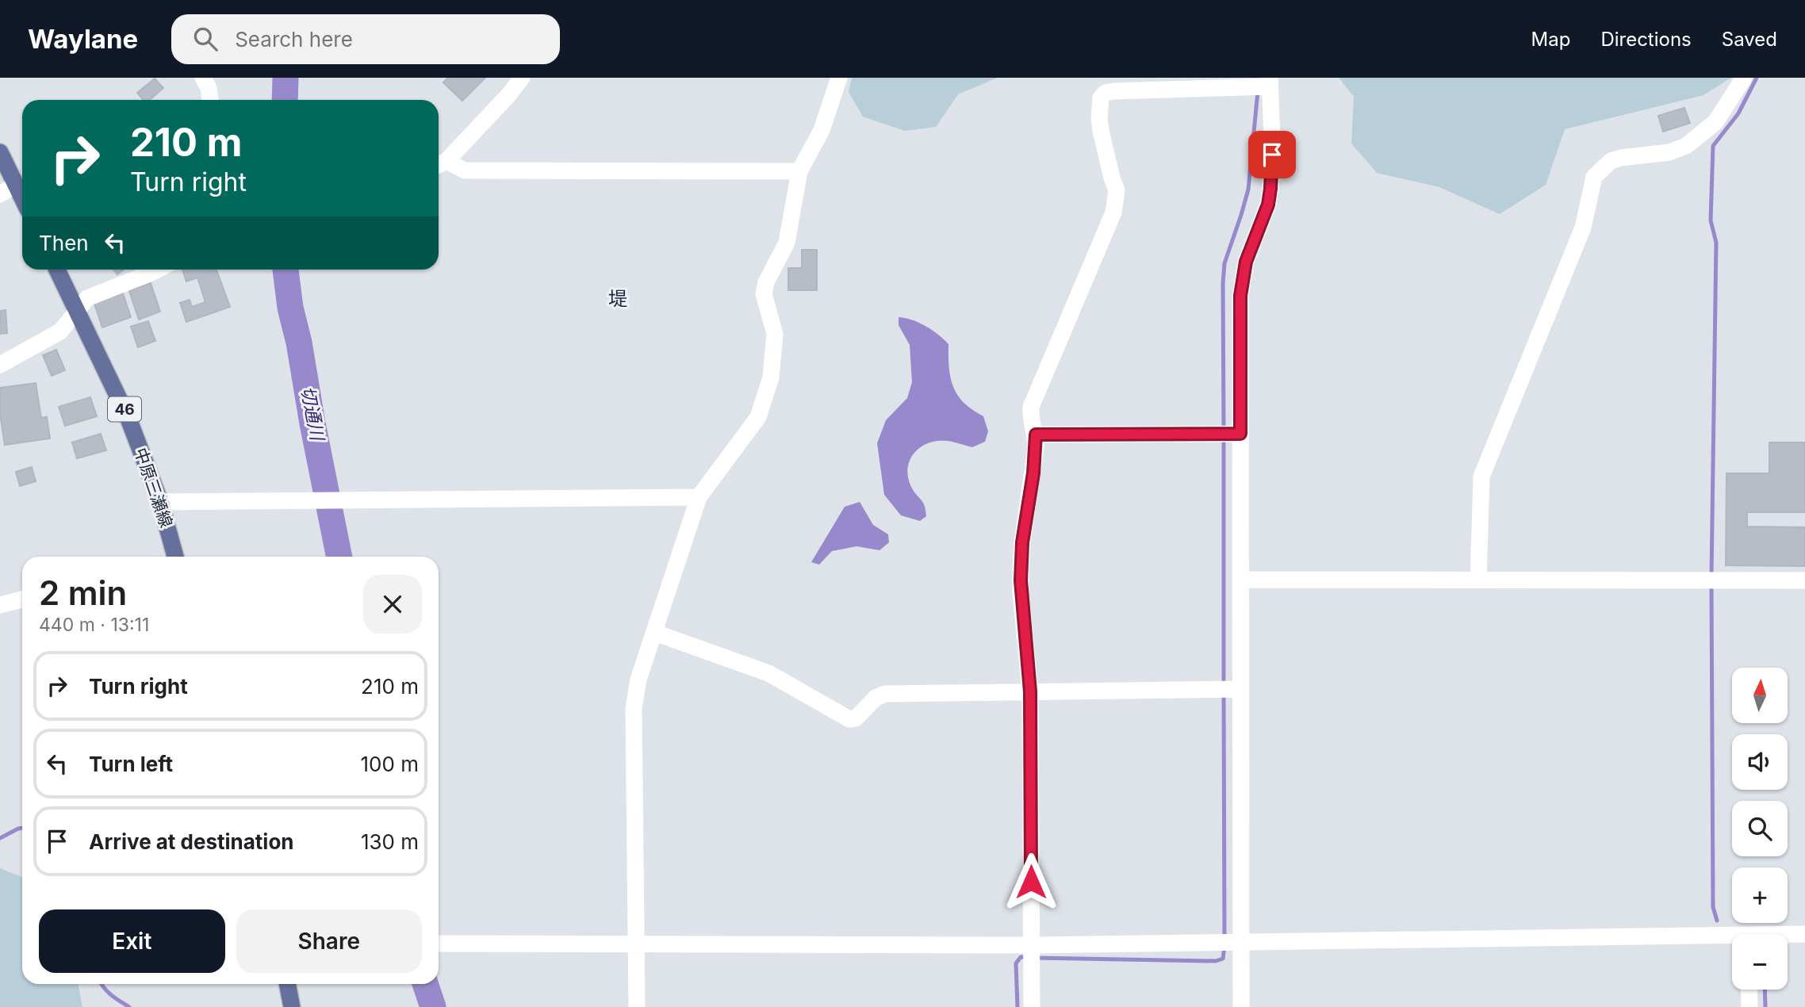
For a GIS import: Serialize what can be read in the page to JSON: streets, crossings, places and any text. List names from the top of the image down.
{
  "streets": {
    "main road": ["46", "中原三瀬線"]
  },
  "districts": ["堤"],
  "water": ["切通川"],
  "north": "top",
  "page": {
    "header": "Waylane",
    "search": "Search here",
    "nav": ["Map", "Directions", "Saved"],
    "turn": ["210 m", "Turn right"],
    "then": "Then",
    "heading": ["2 min", "440 m · 13:11"],
    "list": [
      {
        "name": "Turn right",
        "value": "210 m"
      },
      {
        "name": "Turn left",
        "value": "100 m"
      },
      {
        "name": "Arrive at destination",
        "value": "130 m"
      }
    ],
    "map_buttons": ["+", "−"],
    "buttons": ["Exit", "Share"]
  }
}
